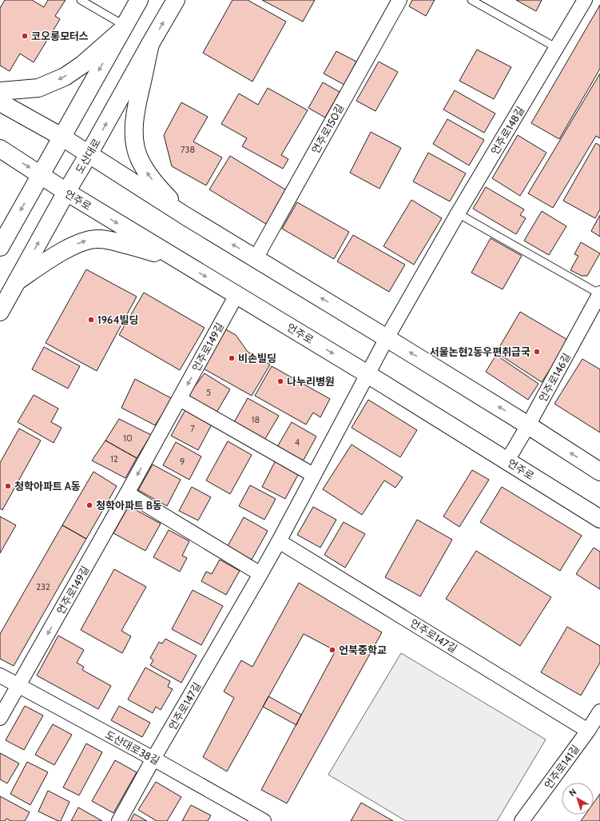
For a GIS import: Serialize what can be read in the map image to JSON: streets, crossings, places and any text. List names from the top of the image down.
{
  "streets": {
    "main road": ["도산대로", "언주로"],
    "street": [
      "언주로150길",
      "언주로148길",
      "언주로149길",
      "언주로146길",
      "언주로147길",
      "도산대로38길",
      "언주로141길"
    ]
  },
  "crossings": [
    ["언주로148길", "언주로"],
    ["언주로148길", "언주로147길"],
    ["도산대로", "언주로"],
    ["언주로", "언주로149길"],
    ["언주로", "언주로146길"],
    ["언주로", "언주로147길"],
    ["언주로149길", "도산대로38길"],
    ["언주로147길", "도산대로38길"],
    ["언주로147길", "언주로141길"]
  ],
  "one_way": ["언주로149길"],
  "places": [
    "코오롱모터스",
    "1964빌딩",
    "서울논현2동우편취급국",
    "비손빌딩",
    "나누리병원",
    "청학아파트 A동",
    "청학아파트 B동",
    "언북중학교"
  ],
  "house_numbers": [
    "738",
    "5",
    "18",
    "7",
    "10",
    "4",
    "12",
    "9",
    "232"
  ],
  "north": "top left"
}
